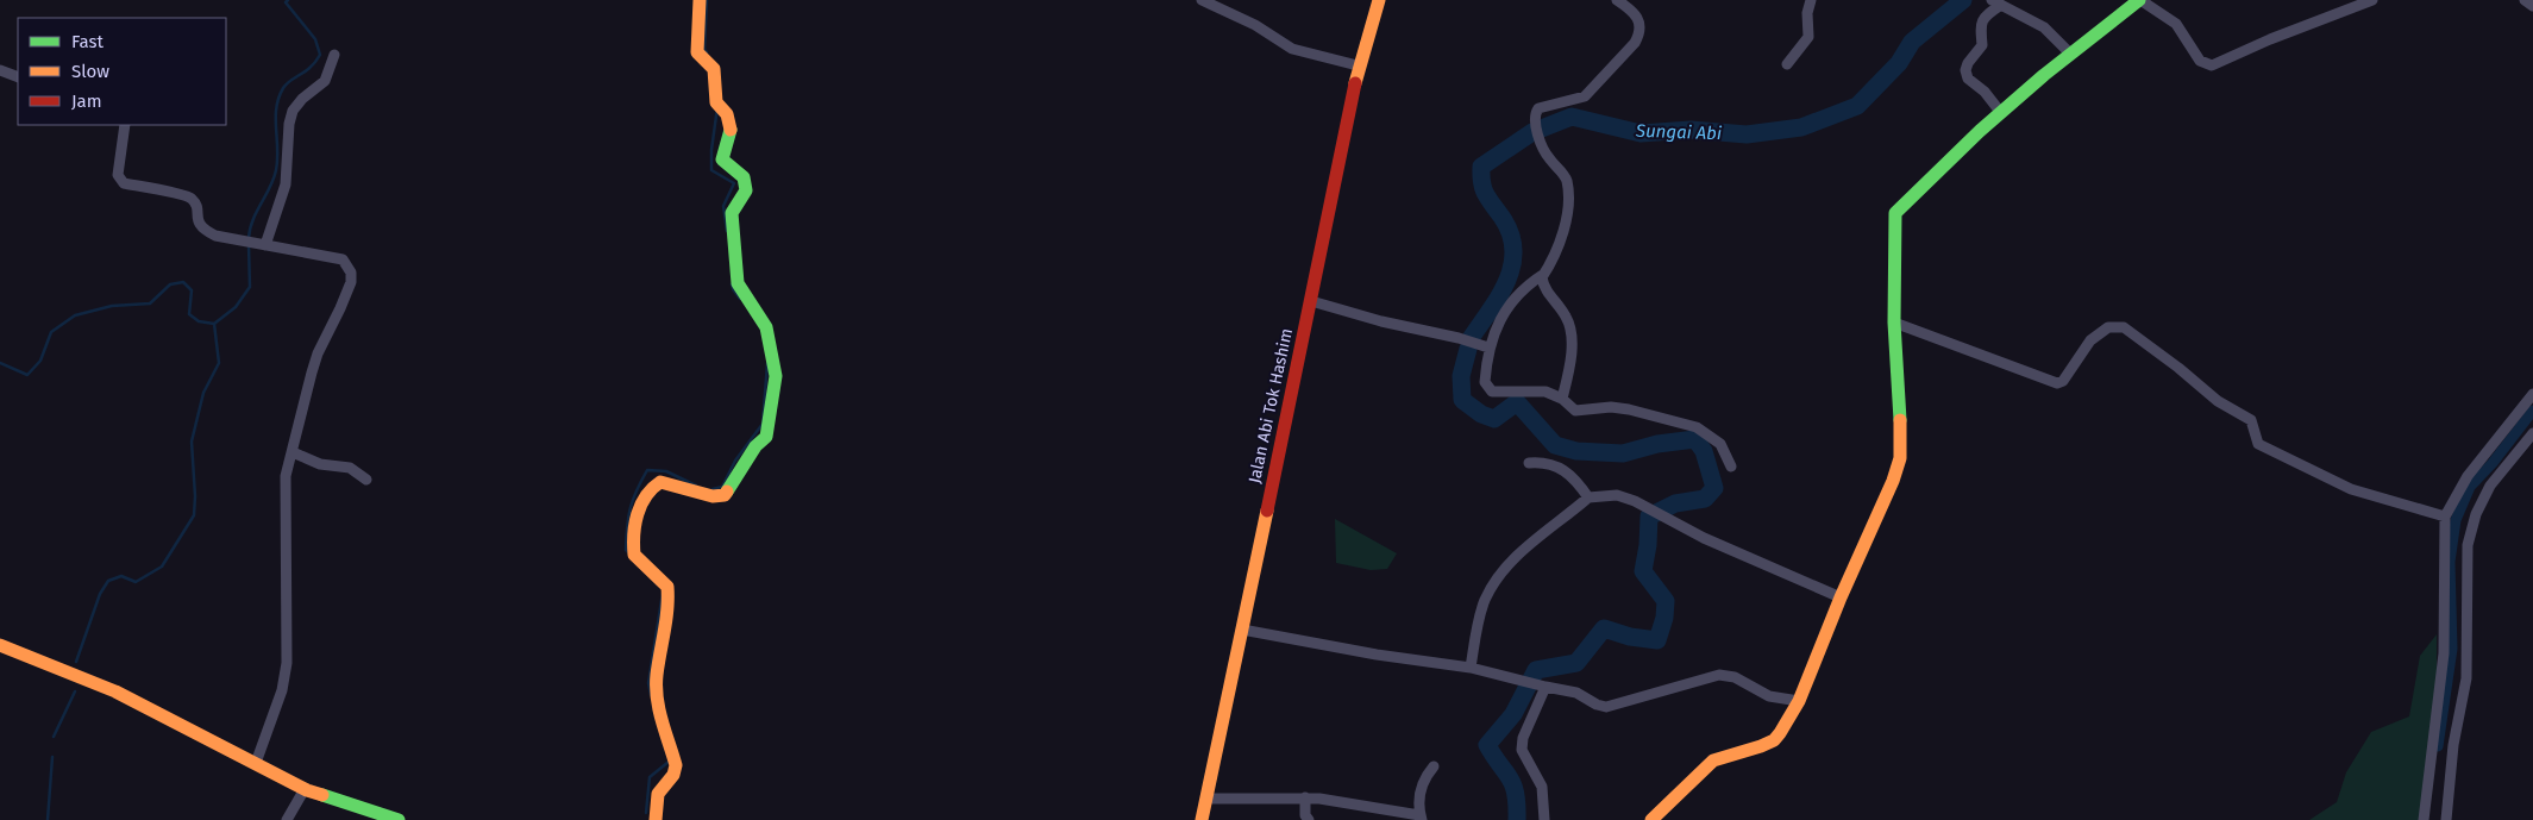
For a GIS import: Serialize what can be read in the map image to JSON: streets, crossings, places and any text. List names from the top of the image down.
{
  "streets": {
    "street": ["Jalan Abi Tok Hashim"]
  },
  "water": ["Sungai Abi"],
  "legend": ["Fast", "Slow", "Jam"]
}
